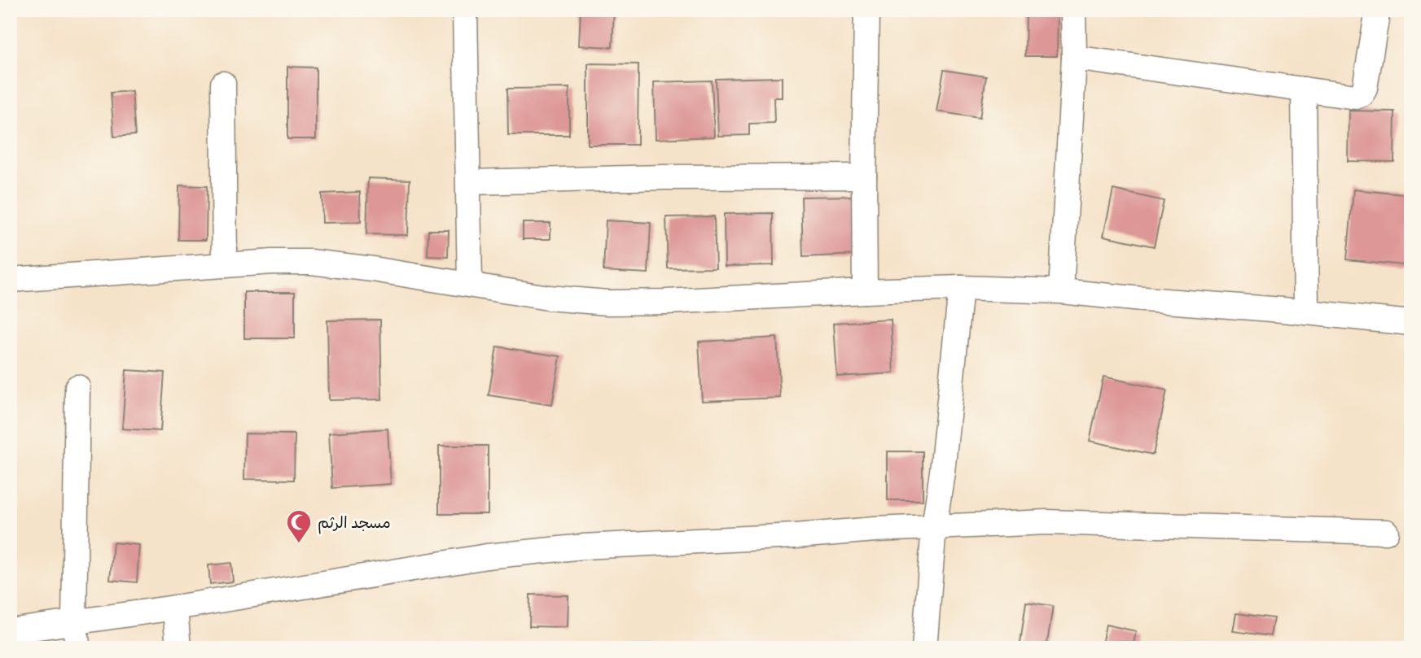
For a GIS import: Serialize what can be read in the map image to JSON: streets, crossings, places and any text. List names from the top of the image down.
{
  "places": {
    "mosque": ["مسجد الرثم"]
  }
}
